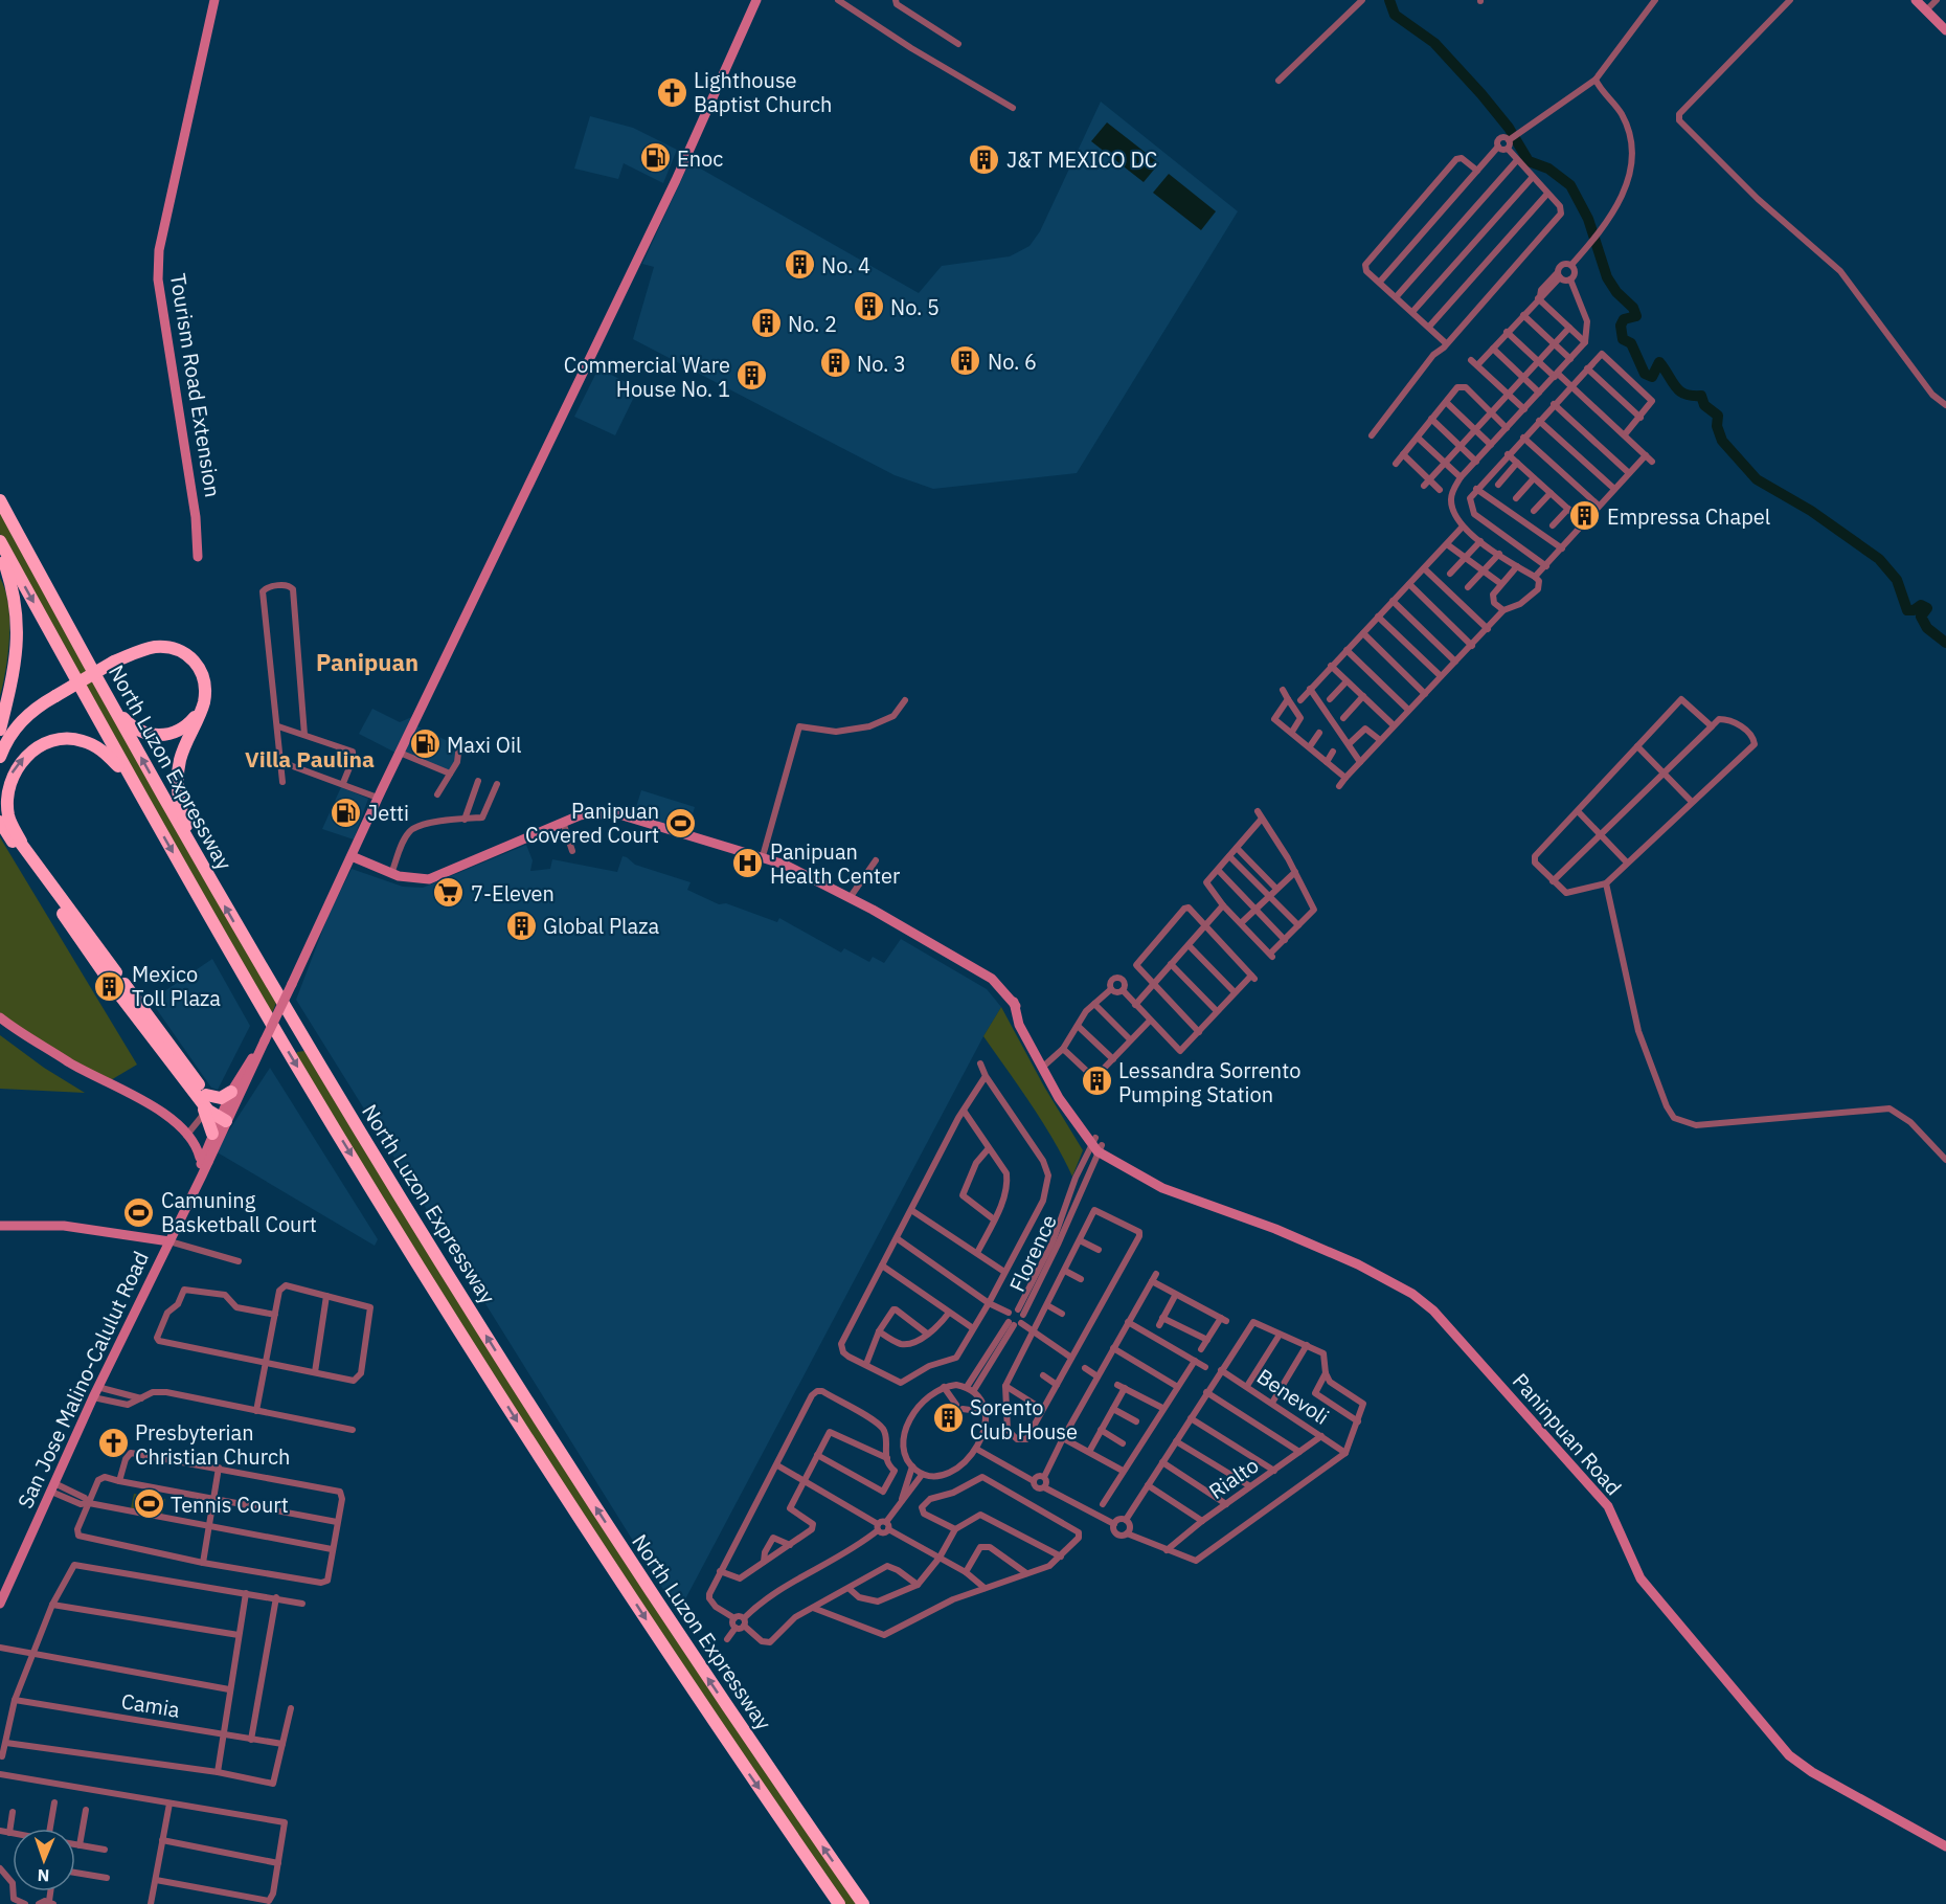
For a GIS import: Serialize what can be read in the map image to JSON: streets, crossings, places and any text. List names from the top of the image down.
{
  "streets": {
    "highway": ["North Luzon Expressway"],
    "main road": ["Tourism Road Extension", "San Jose Malino-Calulut Road", "Paninpuan Road"],
    "street": [
      "Florence",
      "Benevoli",
      "Rialto",
      "Camia"
    ]
  },
  "crossings": [
    ["Florence", "Paninpuan Road"],
    ["Benevoli", "Rialto"]
  ],
  "districts": ["Panipuan", "Villa Paulina"],
  "places": {
    "church": ["Lighthouse Baptist Church", "Presbyterian Christian Church"],
    "fuel station": ["Enoc", "Maxi Oil", "Jetti"],
    "building": [
      "J&T MEXICO DC",
      "No. 4",
      "No. 5",
      "No. 2",
      "No. 6",
      "No. 3",
      "Commercial Ware House No. 1",
      "Empressa Chapel",
      "Global Plaza",
      "Mexico Toll Plaza",
      "Lessandra Sorrento Pumping Station",
      "Sorento Club House"
    ],
    "sports": ["Panipuan Covered Court", "Camuning Basketball Court", "Tennis Court"],
    "hospital": ["Panipuan Health Center"],
    "supermarket": ["7-Eleven"]
  },
  "north": "bottom"
}
